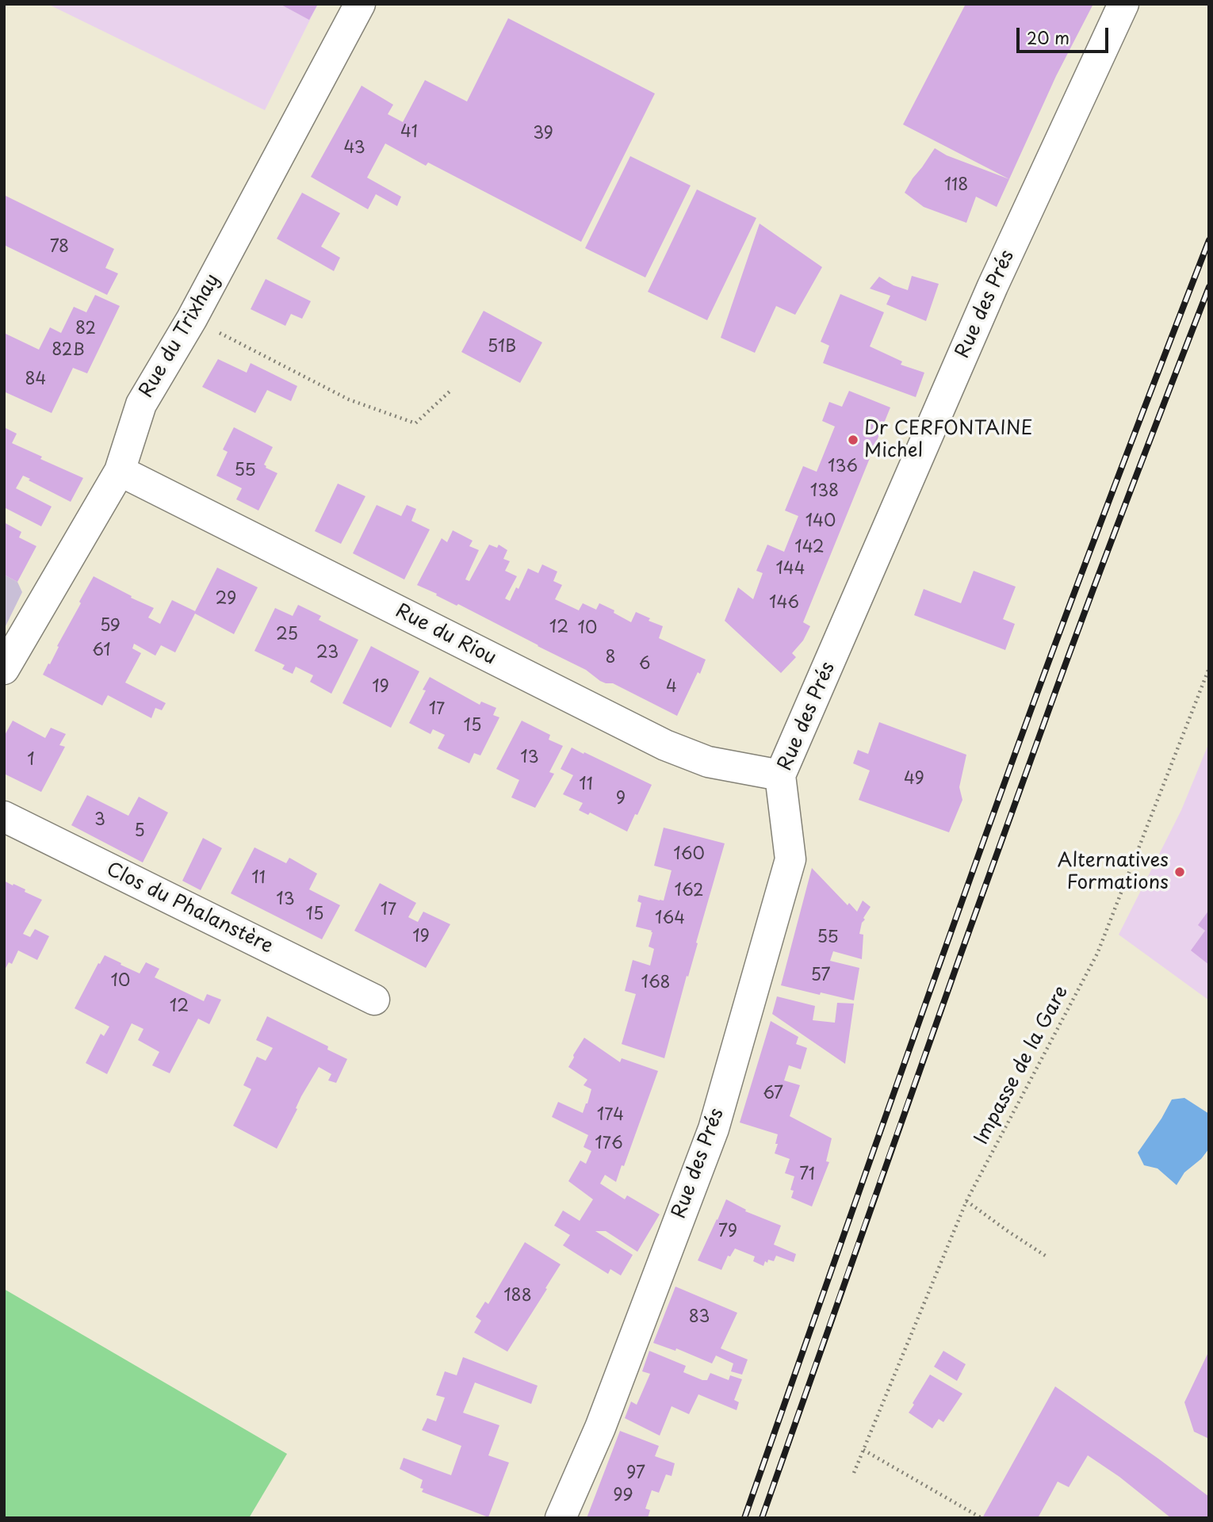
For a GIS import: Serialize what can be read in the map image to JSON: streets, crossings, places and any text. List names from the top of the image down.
{
  "streets": {
    "street": [
      "Rue des Prés",
      "Rue du Trixhay",
      "Rue du Riou",
      "Clos du Phalanstère"
    ],
    "path": ["Impasse de la Gare"]
  },
  "crossings": [
    ["Rue des Prés", "Rue du Riou"],
    ["Rue du Trixhay", "Rue du Riou"]
  ],
  "places": ["Dr CERFONTAINE Michel", "Alternatives Formations"],
  "house_numbers": [
    "41",
    "39",
    "43",
    "118",
    "78",
    "82",
    "51B",
    "82B",
    "84",
    "136",
    "55",
    "138",
    "140",
    "142",
    "144",
    "29",
    "146",
    "59",
    "12",
    "10",
    "25",
    "61",
    "23",
    "8",
    "6",
    "19",
    "4",
    "17",
    "15",
    "13",
    "1",
    "49",
    "11",
    "9",
    "3",
    "5",
    "160",
    "11",
    "162",
    "13",
    "17",
    "15",
    "164",
    "19",
    "55",
    "57",
    "10",
    "168",
    "12",
    "67",
    "174",
    "176",
    "71",
    "79",
    "188",
    "83",
    "97",
    "99"
  ],
  "scale_bar": "20 m"
}
